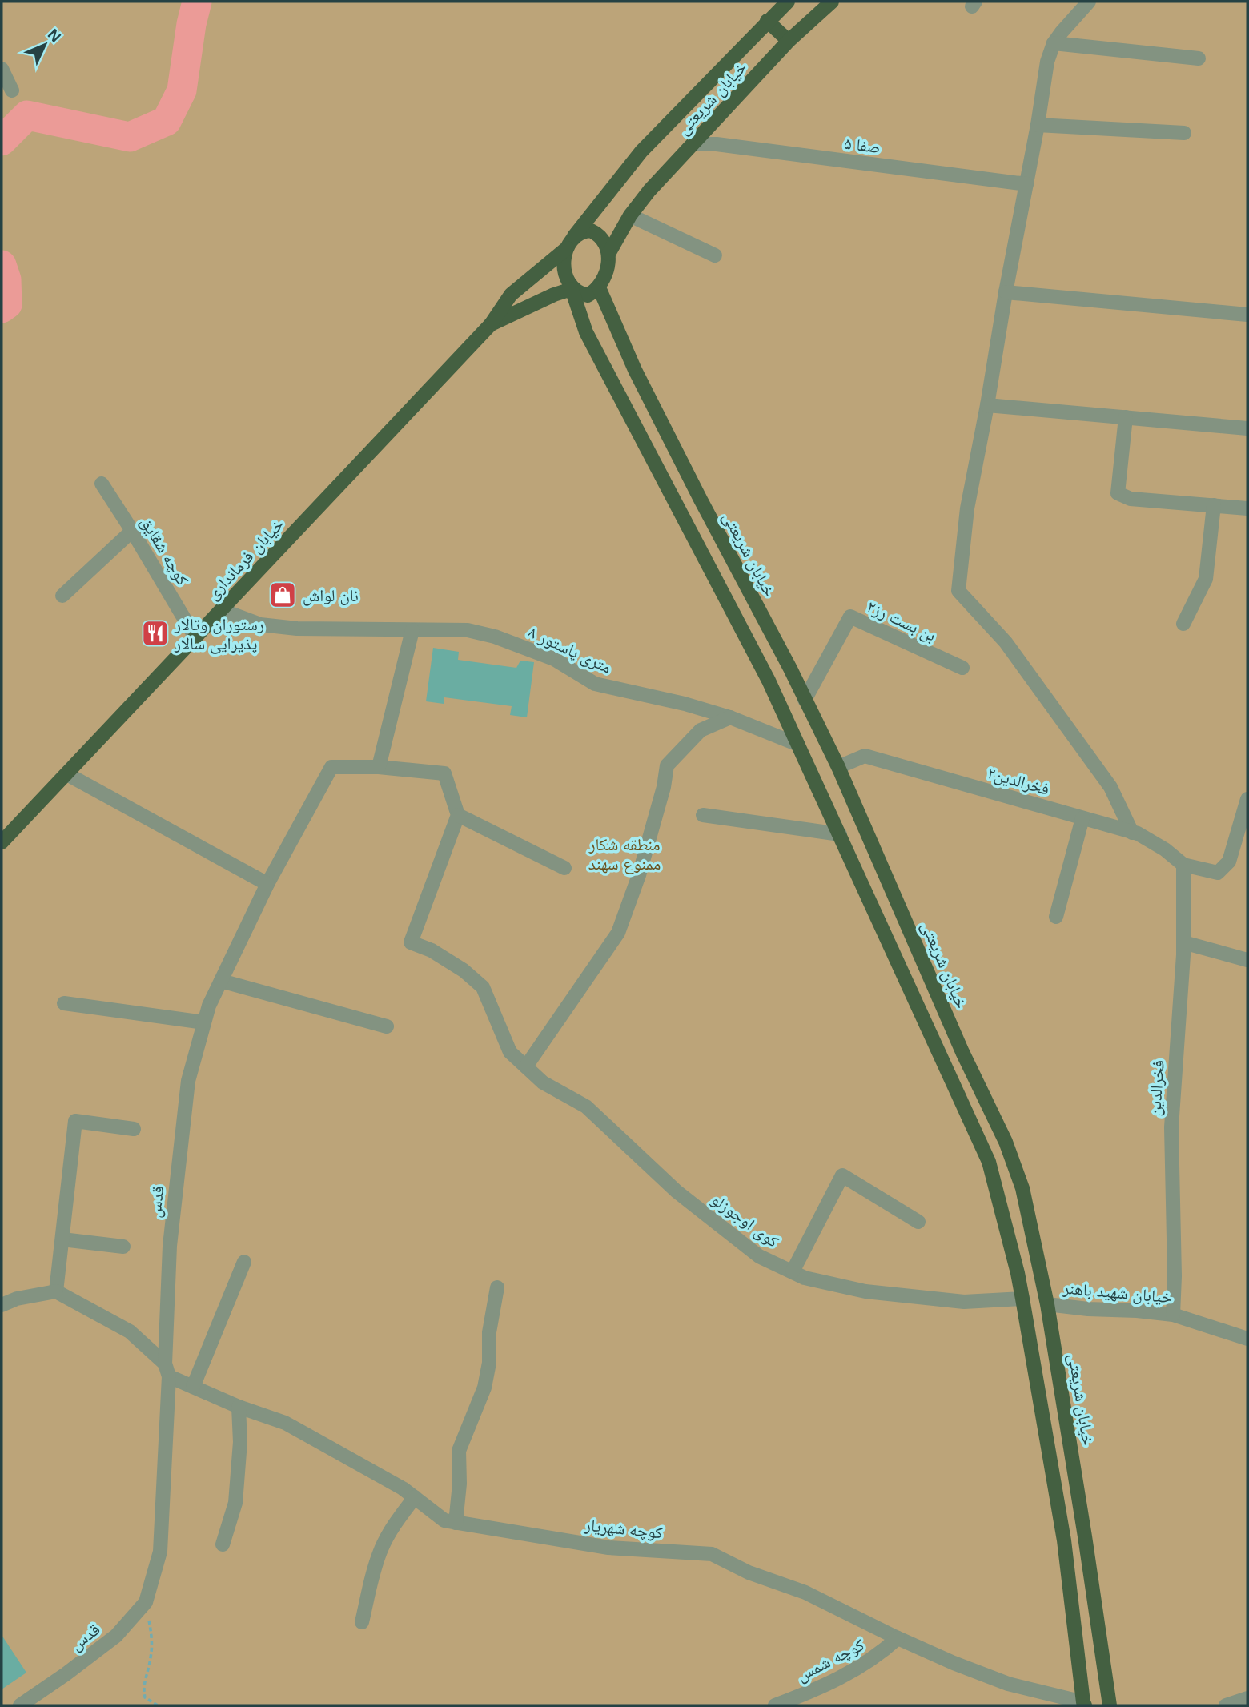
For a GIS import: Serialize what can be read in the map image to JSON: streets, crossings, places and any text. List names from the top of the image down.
{
  "streets": {
    "main road": ["خیابان شریعتی", "خیابان فرمانداری"],
    "street": [
      "صفا ۵",
      "کوچه شقایق",
      "بن بست رز۲",
      "۸ متری پاستور",
      "فخرالدین۲",
      "فخرالدین",
      "قدس",
      "کوی اوجوزلو",
      "خیابان شهید باهنر",
      "کوچه شهریار",
      "کوچه شمس"
    ]
  },
  "crossings": [
    ["خیابان شریعتی", "صفا ۵"],
    ["خیابان شریعتی", "خیابان فرمانداری"],
    ["خیابان شریعتی", "بن بست رز۲"],
    ["خیابان شریعتی", "فخرالدین۲"],
    ["خیابان شریعتی", "خیابان شهید باهنر"],
    ["کوچه شقایق", "خیابان فرمانداری"],
    ["خیابان فرمانداری", "۸ متری پاستور"],
    ["فخرالدین۲", "فخرالدین"],
    ["فخرالدین", "خیابان شهید باهنر"],
    ["قدس", "کوچه شهریار"],
    ["کوچه شهریار", "کوچه شمس"]
  ],
  "parks": ["منطقه شکار ممنوع سهند"],
  "places": {
    "shop": ["نان لواش"],
    "restaurant": ["رستوران وتالار پذیرایی سالار"]
  },
  "north": "top right"
}
